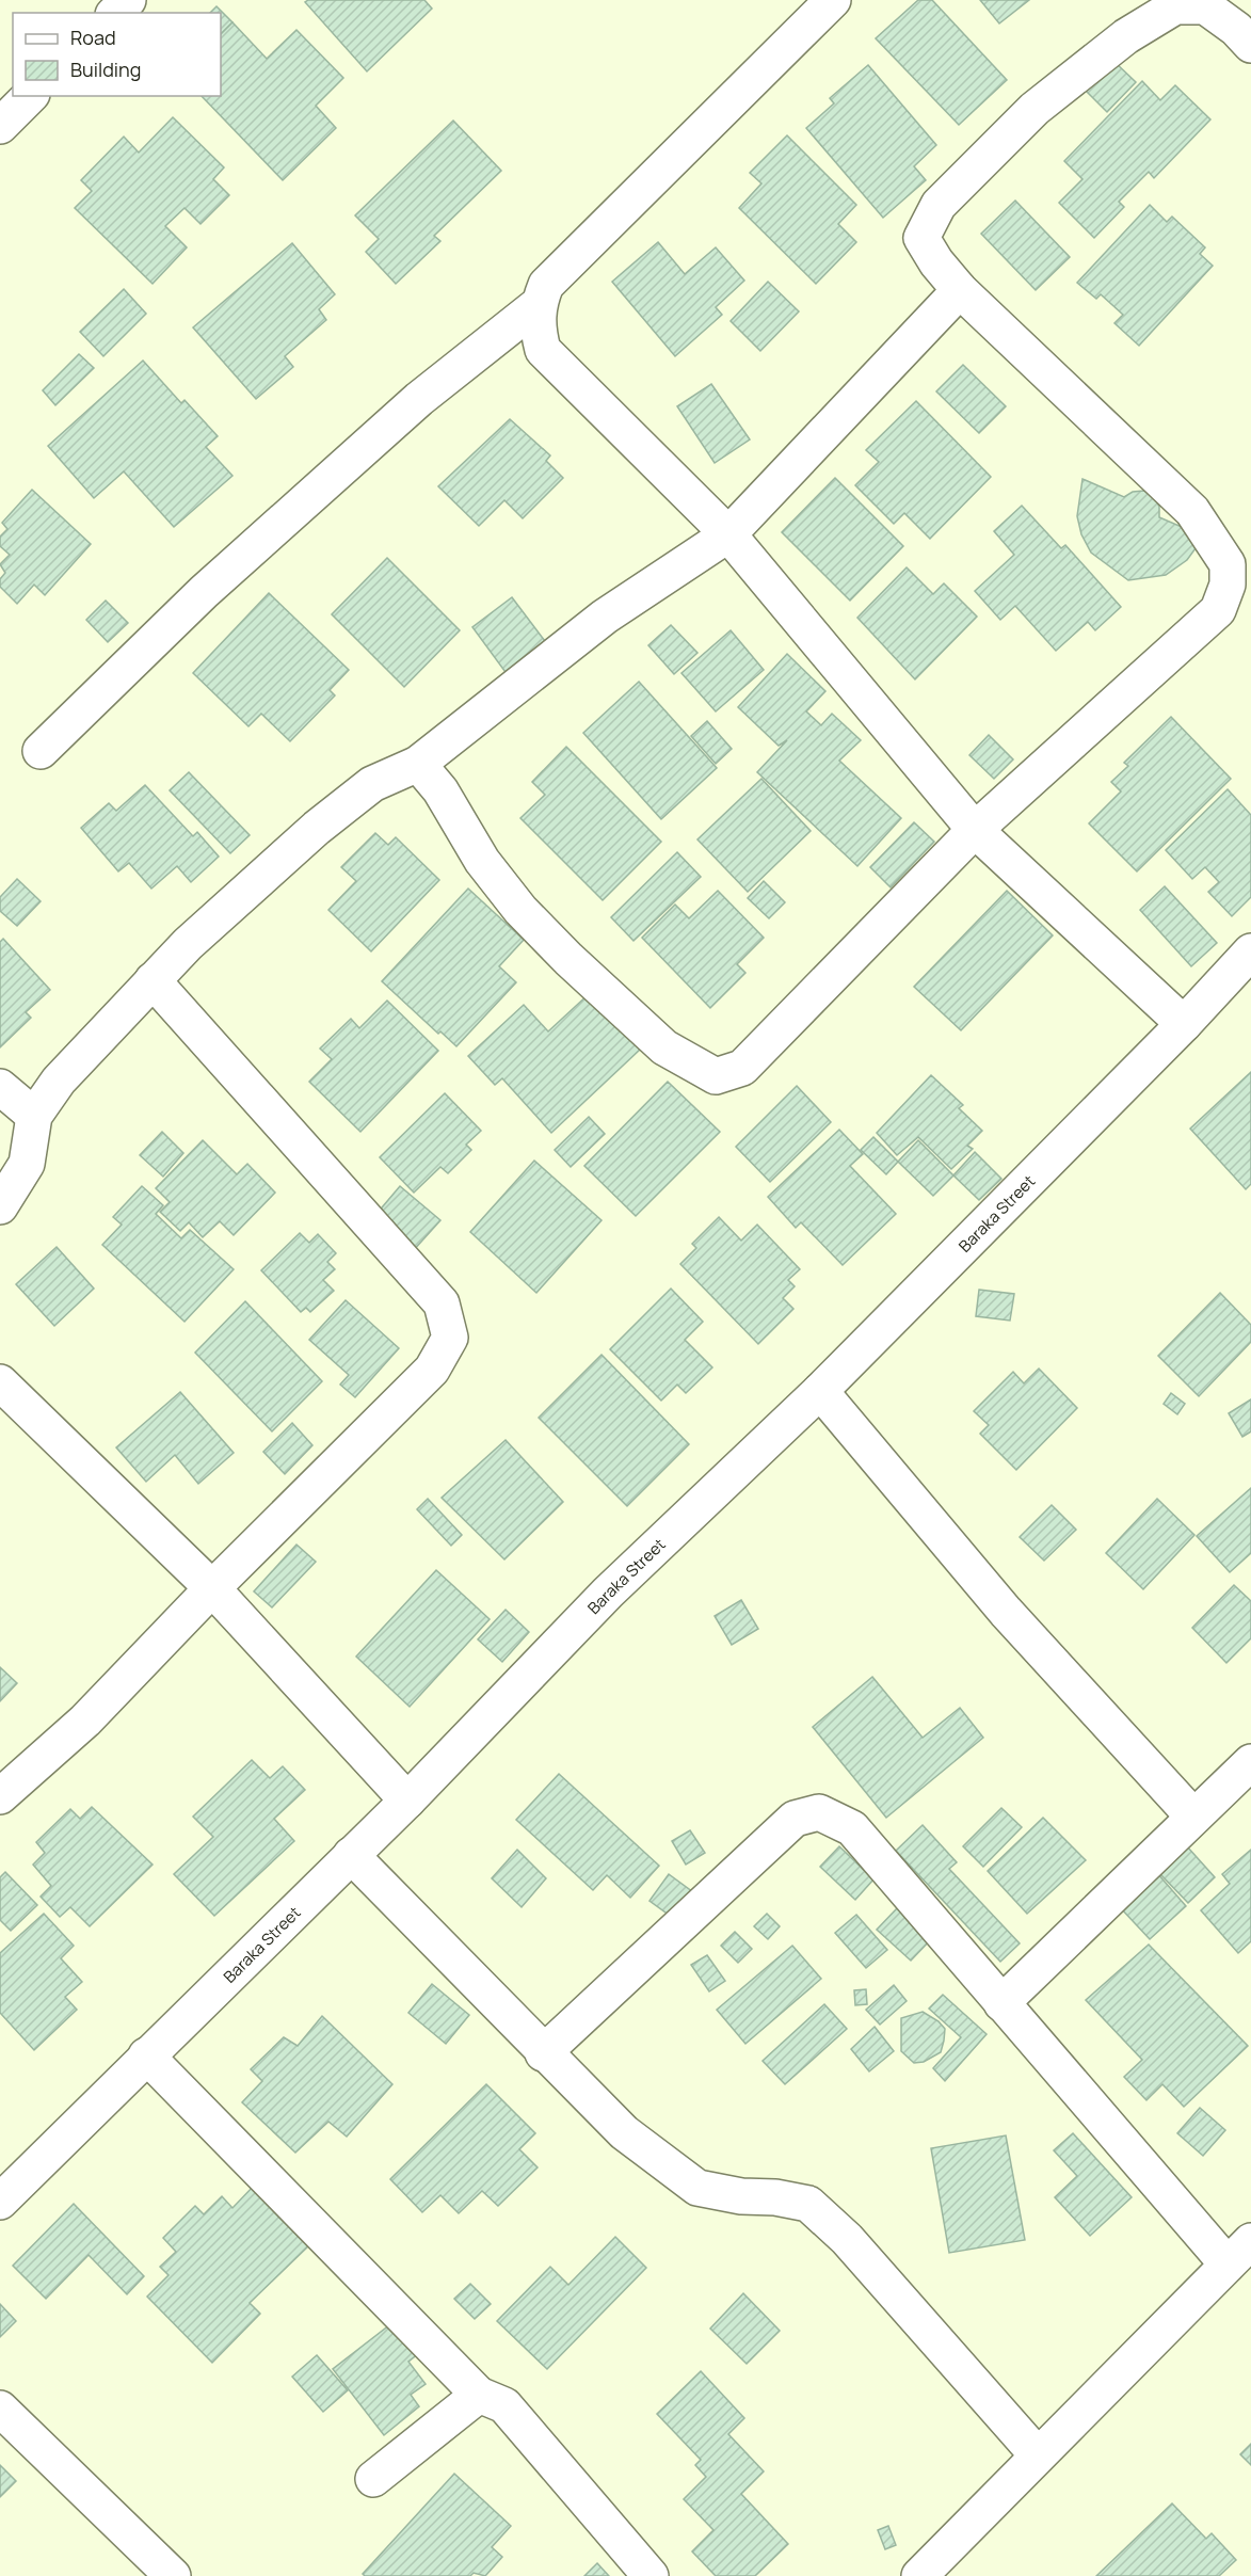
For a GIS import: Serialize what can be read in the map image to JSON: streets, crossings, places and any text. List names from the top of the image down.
{
  "streets": {
    "street": ["Baraka Street"]
  },
  "legend": ["Road", "Building"]
}
